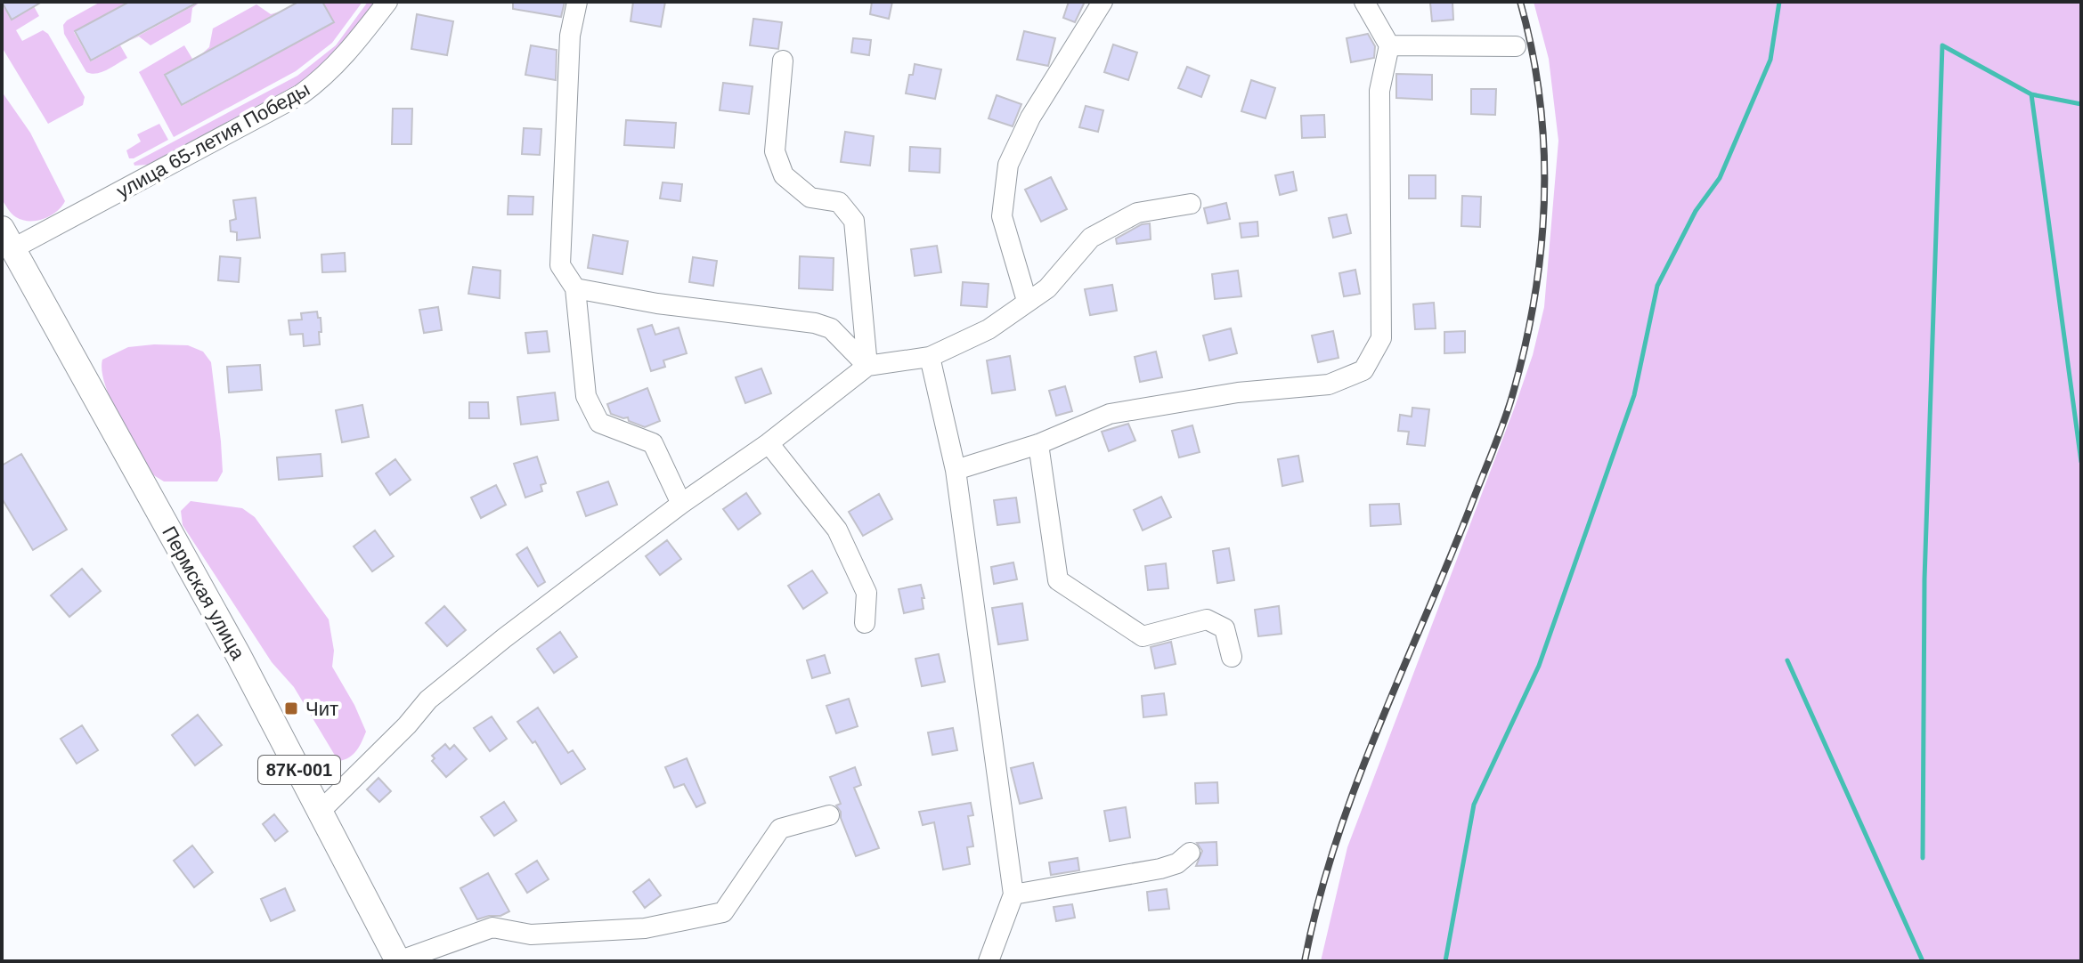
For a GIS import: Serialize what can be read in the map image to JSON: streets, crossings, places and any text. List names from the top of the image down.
{
  "streets": {
    "main road": ["Пермская улица", "87К-001"],
    "street": ["улица 65-летия Победы"]
  },
  "crossings": [
    ["улица 65-летия Победы", "Пермская улица"]
  ],
  "places": {
    "transit": ["Чит"]
  }
}
